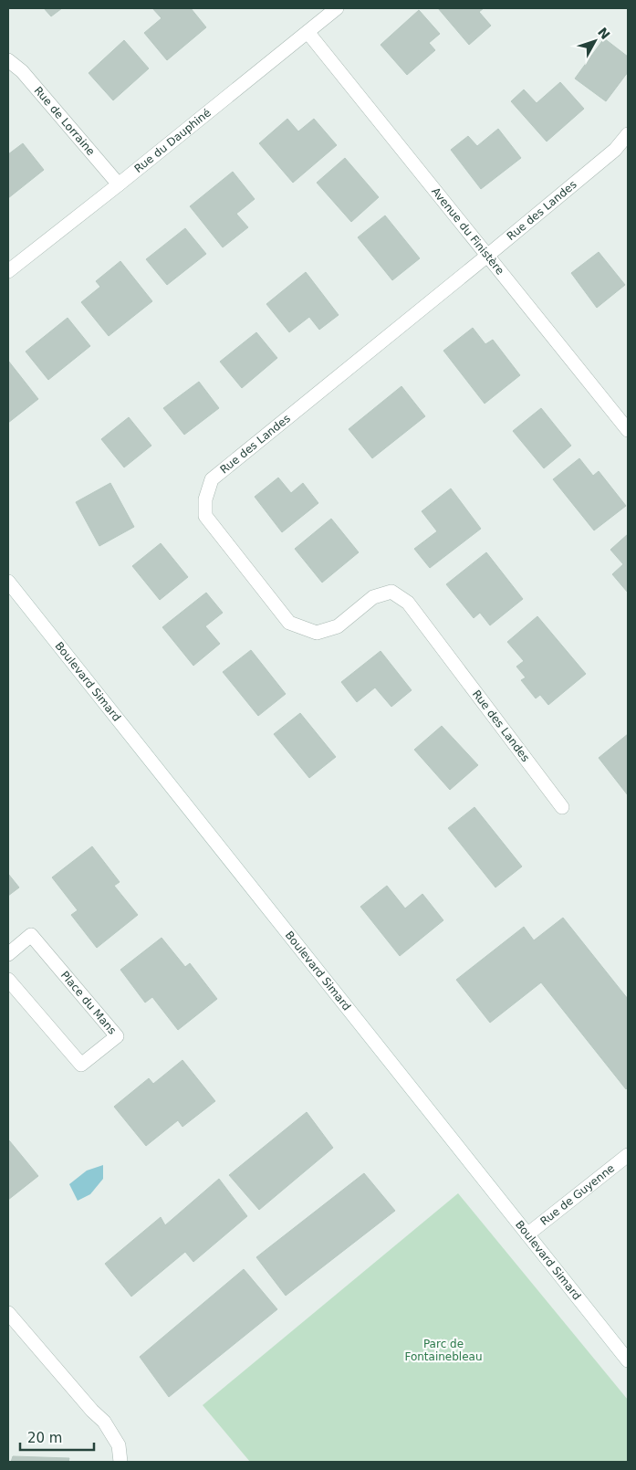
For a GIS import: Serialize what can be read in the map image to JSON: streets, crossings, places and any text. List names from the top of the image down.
{
  "streets": {
    "street": [
      "Rue de Lorraine",
      "Rue du Dauphiné",
      "Rue des Landes",
      "Avenue du Finistère",
      "Boulevard Simard",
      "Place du Mans",
      "Rue de Guyenne"
    ]
  },
  "crossings": [
    ["Rue de Lorraine", "Rue du Dauphiné"],
    ["Rue du Dauphiné", "Avenue du Finistère"],
    ["Rue des Landes", "Avenue du Finistère"],
    ["Boulevard Simard", "Rue de Guyenne"]
  ],
  "parks": ["Parc de Fontainebleau"],
  "scale_bar": "20 m",
  "north": "top right"
}
